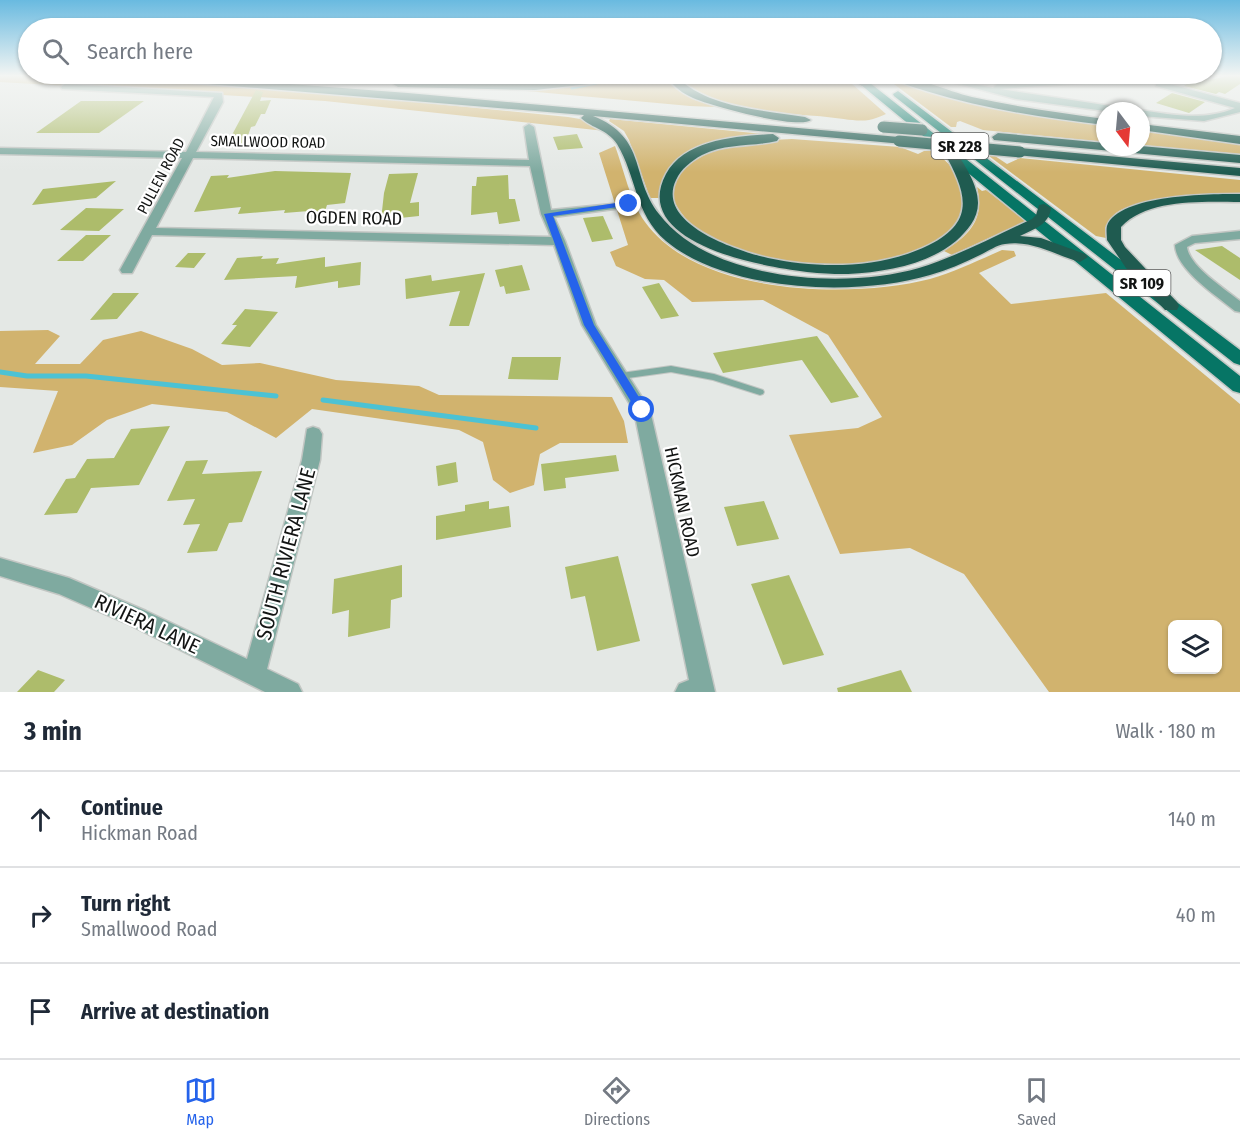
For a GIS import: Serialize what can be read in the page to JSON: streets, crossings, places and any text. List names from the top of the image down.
{
  "streets": {
    "highway": ["SR 228"],
    "main road": ["SR 109"],
    "street": [
      "SMALLWOOD ROAD",
      "PULLEN ROAD",
      "OGDEN ROAD",
      "HICKMAN ROAD",
      "SOUTH RIVIERA LANE",
      "RIVIERA LANE"
    ]
  },
  "crossings": [
    ["SMALLWOOD ROAD", "PULLEN ROAD"],
    ["SMALLWOOD ROAD", "HICKMAN ROAD"],
    ["PULLEN ROAD", "OGDEN ROAD"],
    ["OGDEN ROAD", "HICKMAN ROAD"],
    ["SOUTH RIVIERA LANE", "RIVIERA LANE"]
  ],
  "north": "bottom",
  "page": {
    "search": "Search here",
    "heading": ["3 min", "Walk · 180 m"],
    "list": [
      ["Continue", "Hickman Road", "140 m"],
      ["Turn right", "Smallwood Road", "40 m"],
      "Arrive at destination"
    ],
    "nav": ["Map", "Directions", "Saved"]
  }
}
